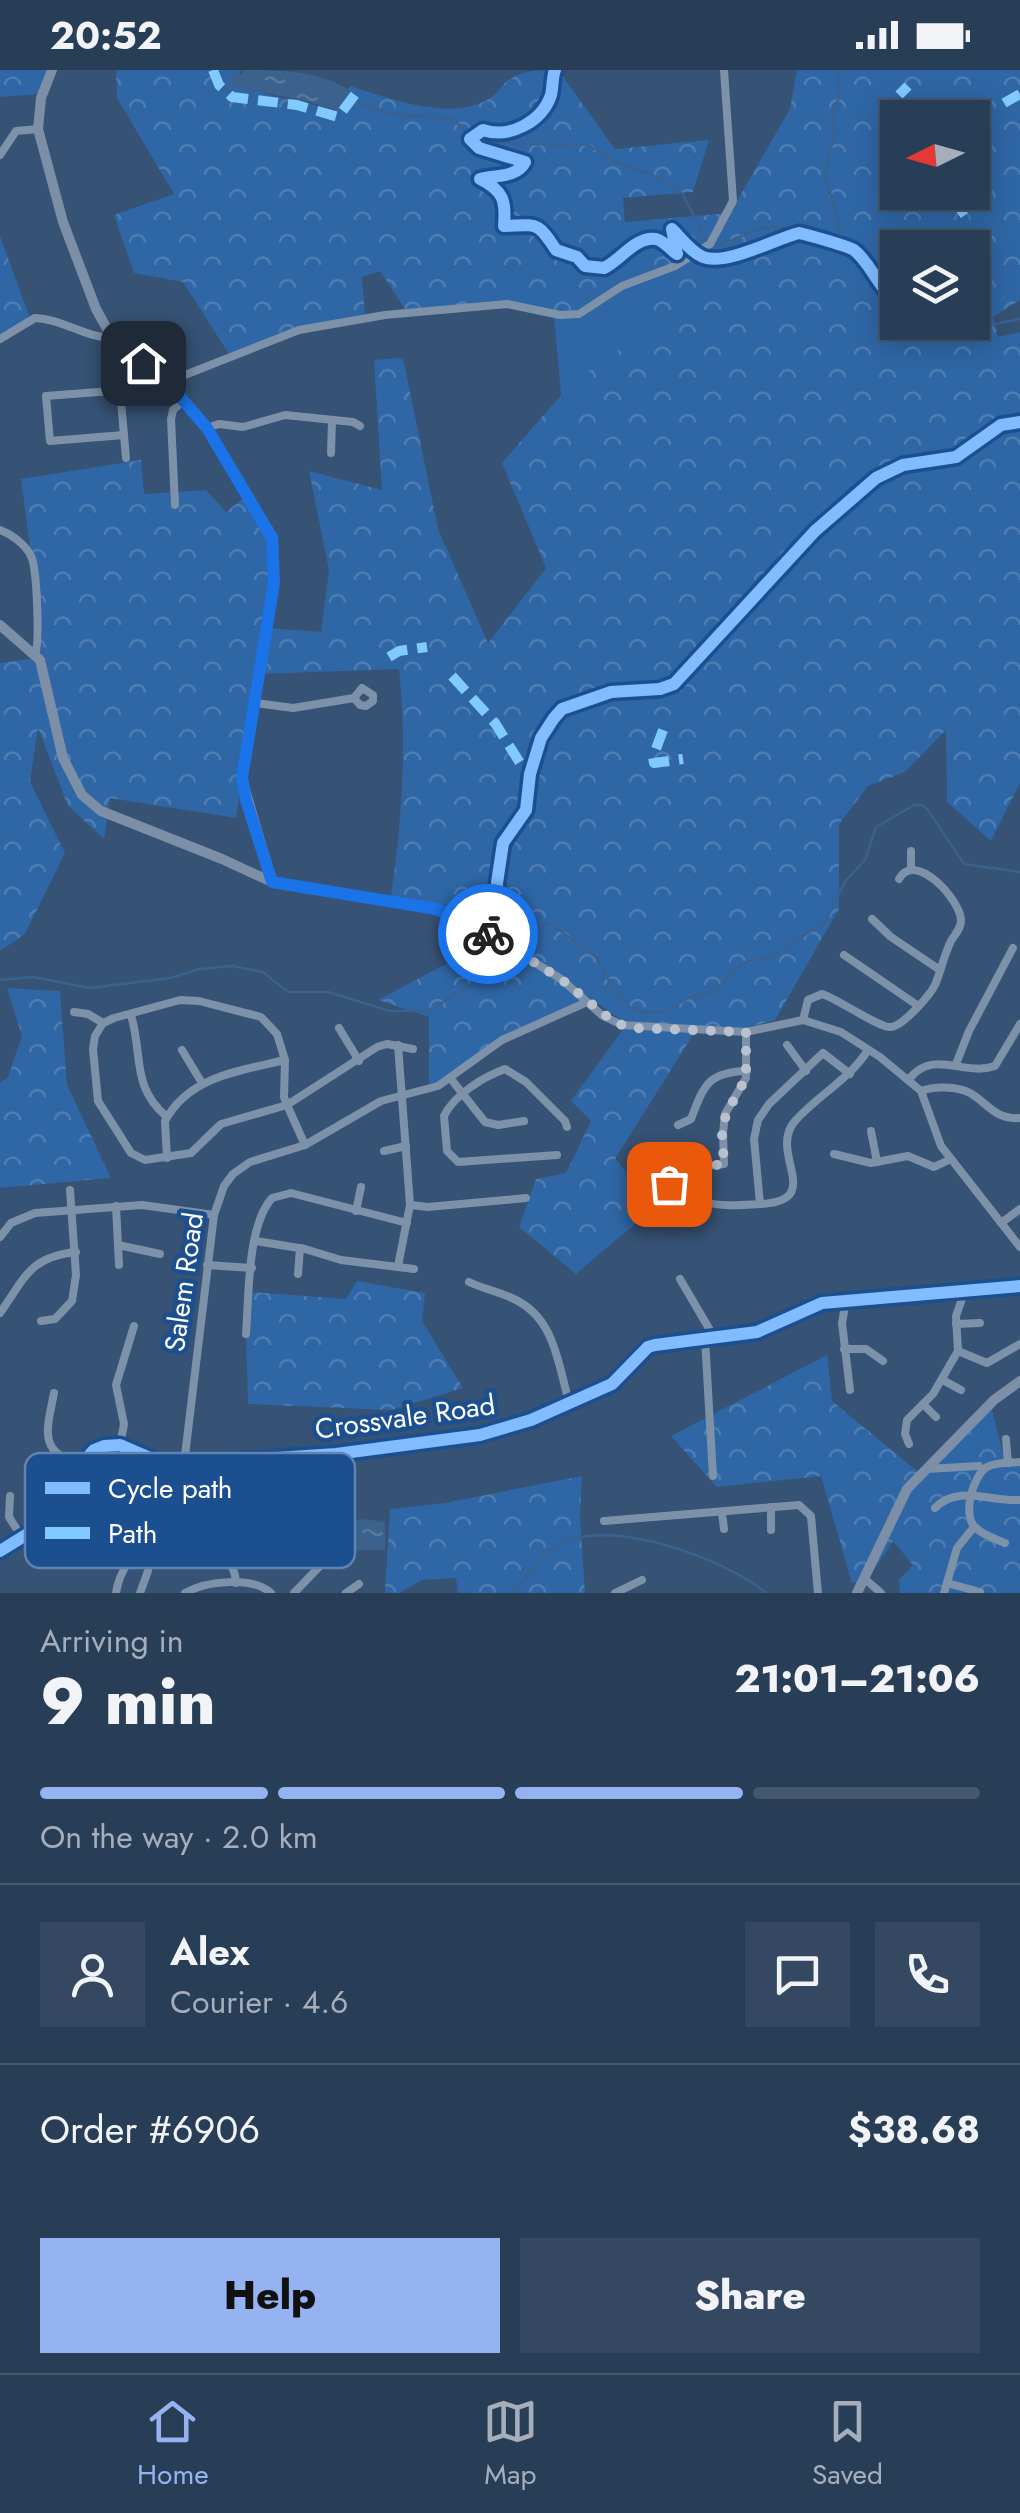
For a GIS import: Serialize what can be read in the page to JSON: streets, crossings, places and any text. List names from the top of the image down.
{
  "streets": {
    "street": ["Salem Road", "Crossvale Road"]
  },
  "legend": ["Cycle path", "Path"],
  "north": "left",
  "page": {
    "status": "20:52",
    "heading": ["9 min", "Arriving in", "21:01–21:06"],
    "panel": [
      "Alex",
      "Courier · 4.6",
      "Order #6906",
      "$38.68"
    ],
    "bar": "On the way · 2.0 km",
    "buttons": ["Help", "Share"],
    "tabs": ["Home", "Map", "Saved"]
  }
}
